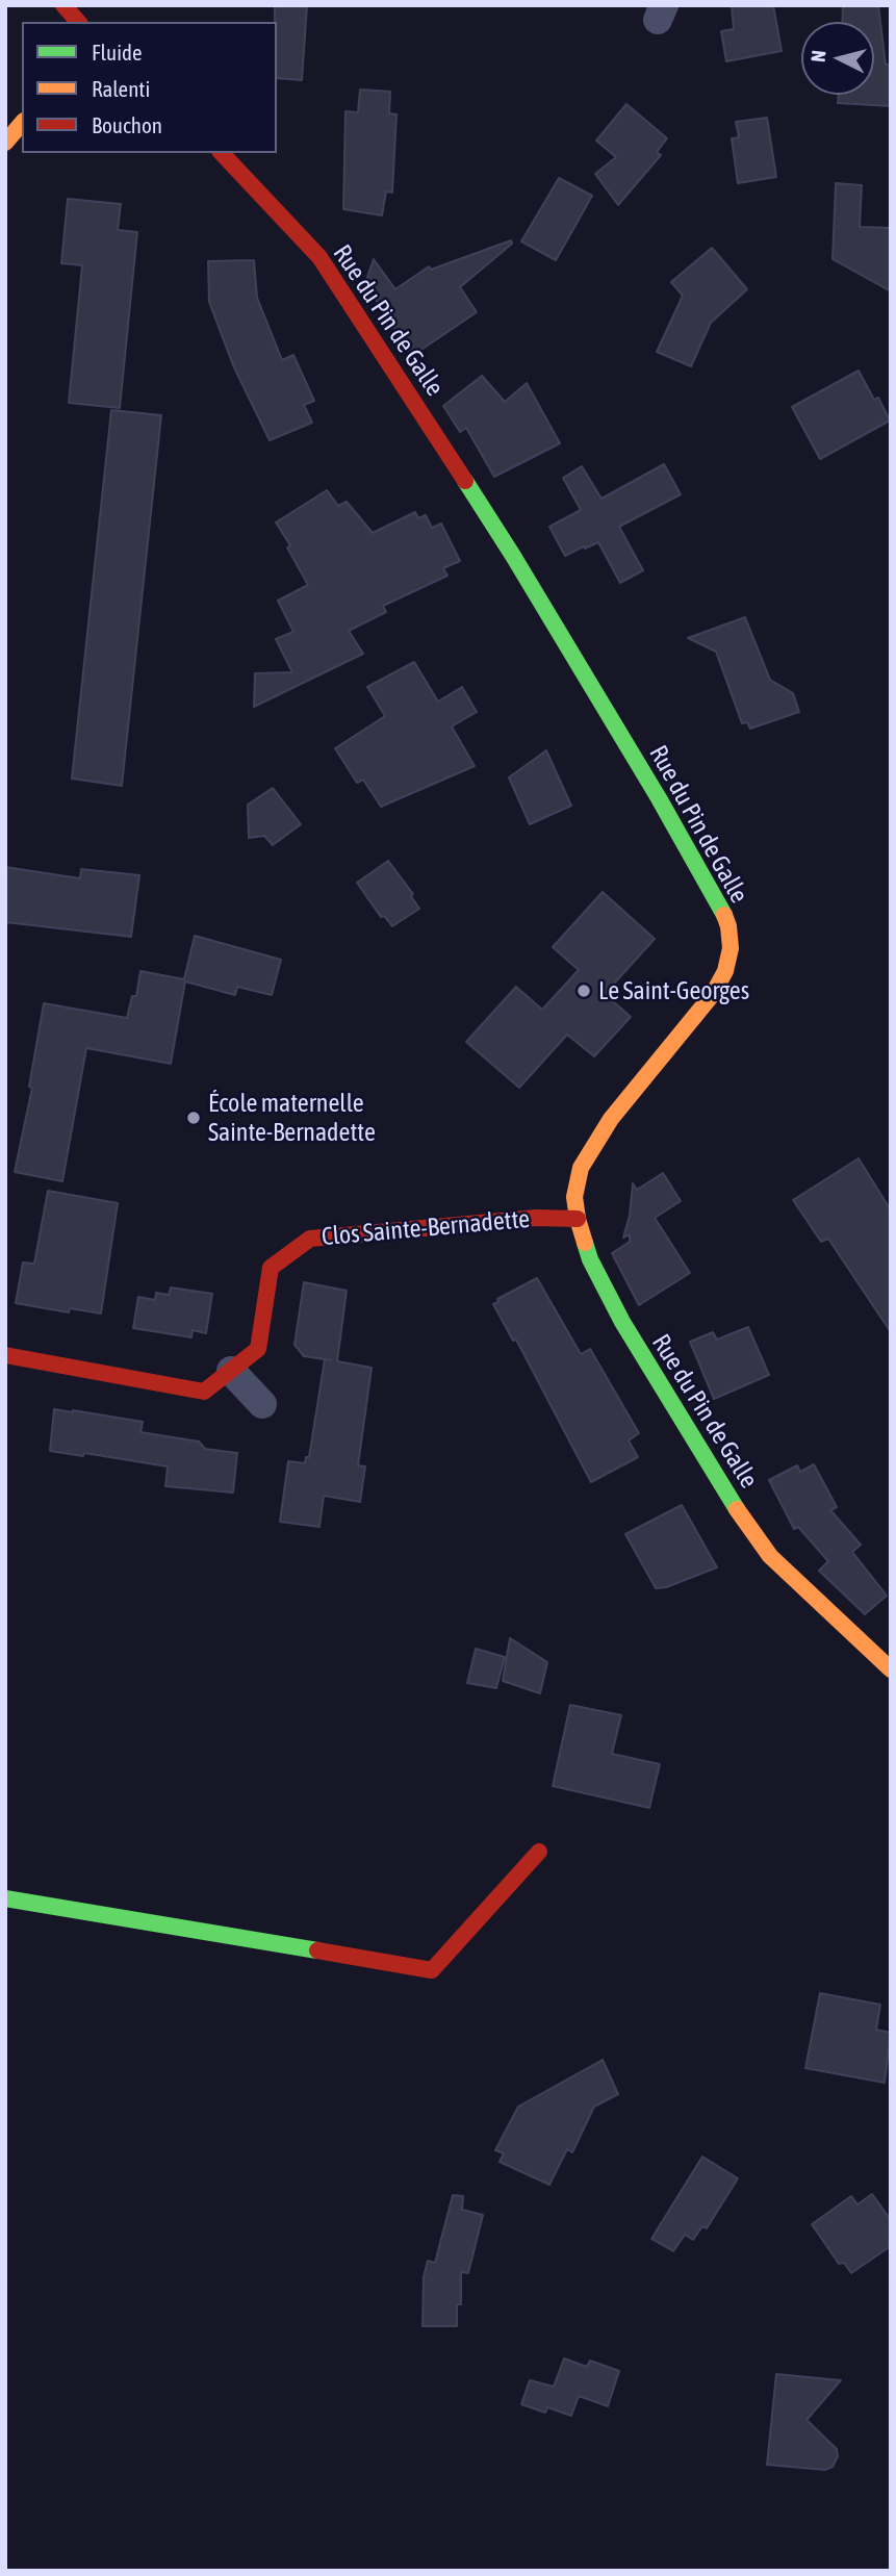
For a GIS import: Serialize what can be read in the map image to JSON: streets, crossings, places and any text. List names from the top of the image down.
{
  "streets": {
    "street": ["Rue du Pin de Galle", "Clos Sainte-Bernadette"]
  },
  "crossings": [
    ["Rue du Pin de Galle", "Clos Sainte-Bernadette"]
  ],
  "places": ["Le Saint-Georges", "École maternelle Sainte-Bernadette"],
  "legend": ["Fluide", "Ralenti", "Bouchon"],
  "north": "left"
}
